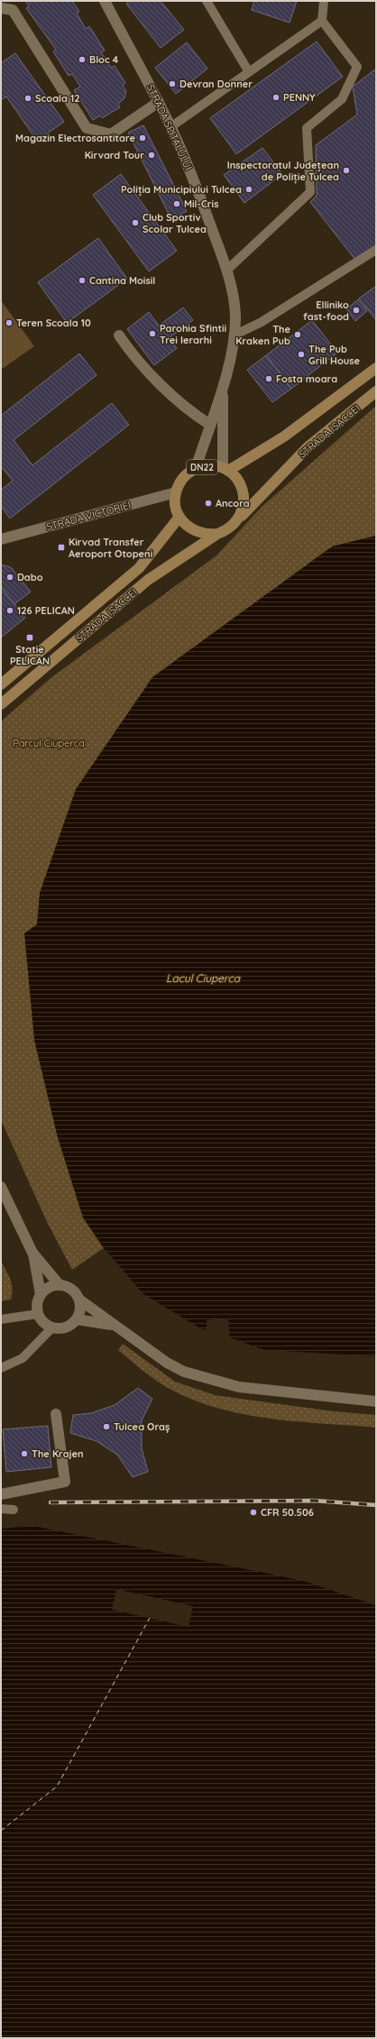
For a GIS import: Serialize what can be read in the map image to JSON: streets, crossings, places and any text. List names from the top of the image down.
{
  "streets": {
    "main road": ["STRADA ISACCEI", "DN22"],
    "street": ["STRADA SPITALULUI", "STRADA VICTORIEI"]
  },
  "crossings": [
    ["STRADA SPITALULUI", "STRADA ISACCEI"],
    ["STRADA SPITALULUI", "DN22"],
    ["STRADA SPITALULUI", "STRADA VICTORIEI"],
    ["STRADA ISACCEI", "DN22"],
    ["STRADA ISACCEI", "STRADA VICTORIEI"],
    ["DN22", "STRADA VICTORIEI"]
  ],
  "water": ["Lacul Ciuperca"],
  "parks": ["Parcul Ciuperca"],
  "places": {
    "other": [
      "Bloc 4",
      "Devran Donner",
      "PENNY",
      "Scoala 12",
      "Magazin Electrosantitare",
      "Kirvard Tour",
      "Inspectoratul Județean de Poliție Tulcea",
      "Poliția Municipiului Tulcea",
      "Mil-Cris",
      "Club Sportiv Scolar Tulcea",
      "Cantina Moisil",
      "Elliniko fast-food",
      "Teren Scoala 10",
      "Parohia Sfintii Trei Ierarhi",
      "The Kraken Pub",
      "The Pub Grill House",
      "Fosta moara",
      "Ancora",
      "Dabo",
      "126 PELICAN",
      "Tulcea Oraș",
      "The Krajen",
      "CFR 50.506"
    ],
    "transit": ["Kirvad Transfer Aeroport Otopeni", "Statie PELICAN"]
  }
}
